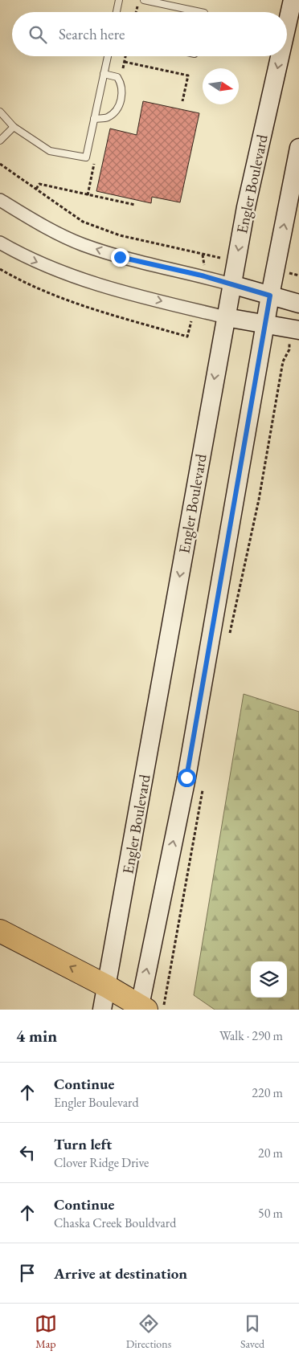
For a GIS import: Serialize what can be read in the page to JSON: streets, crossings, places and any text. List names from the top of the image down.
{
  "streets": {
    "main road": ["Engler Boulevard"]
  },
  "north": "right",
  "page": {
    "search": "Search here",
    "heading": ["4 min", "Walk · 290 m"],
    "list": [
      ["Continue", "Engler Boulevard", "220 m"],
      ["Turn left", "Clover Ridge Drive", "20 m"],
      ["Continue", "Chaska Creek Bouldvard", "50 m"],
      "Arrive at destination"
    ],
    "nav": ["Map", "Directions", "Saved"]
  }
}
